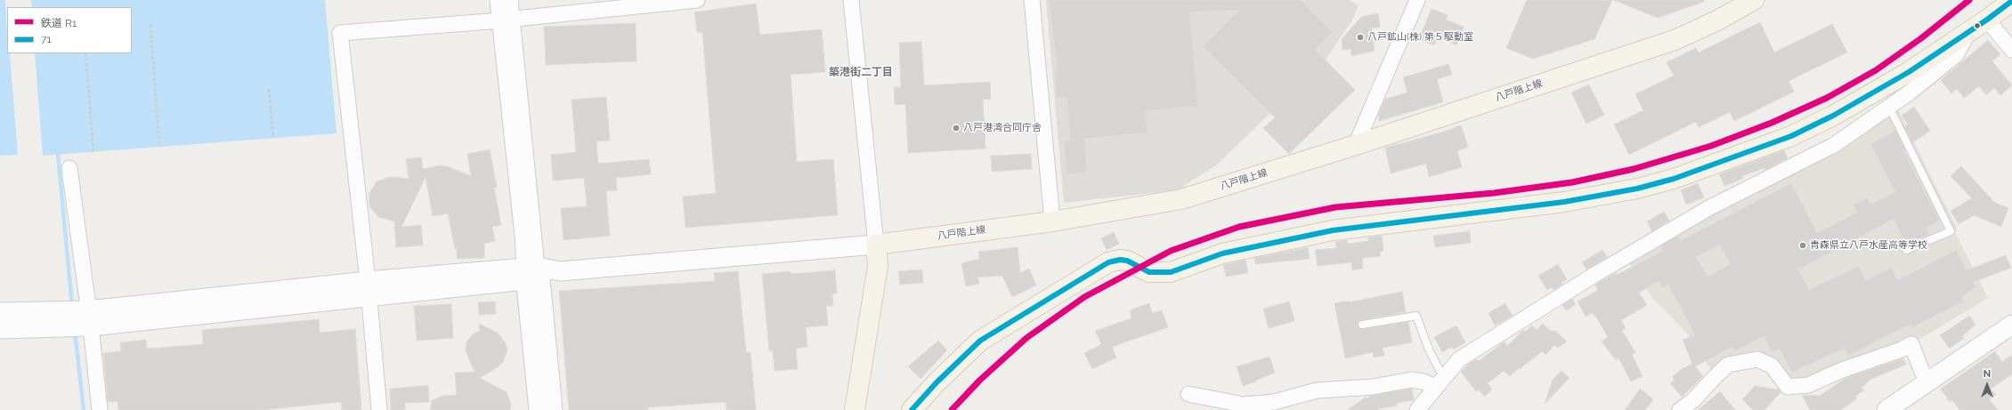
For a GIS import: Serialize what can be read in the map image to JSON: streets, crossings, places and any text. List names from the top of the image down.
{
  "streets": {
    "main road": ["八戸階上線"]
  },
  "districts": ["築港街二丁目"],
  "places": ["八戸鉱山(株) 第５駆動室", "八戸港湾合同庁舎", "青森県立八戸水産高等学校"],
  "lines": ["rail line R1", "transit line 71"],
  "legend": ["鉄道 R1", "71"],
  "north": "top"
}
